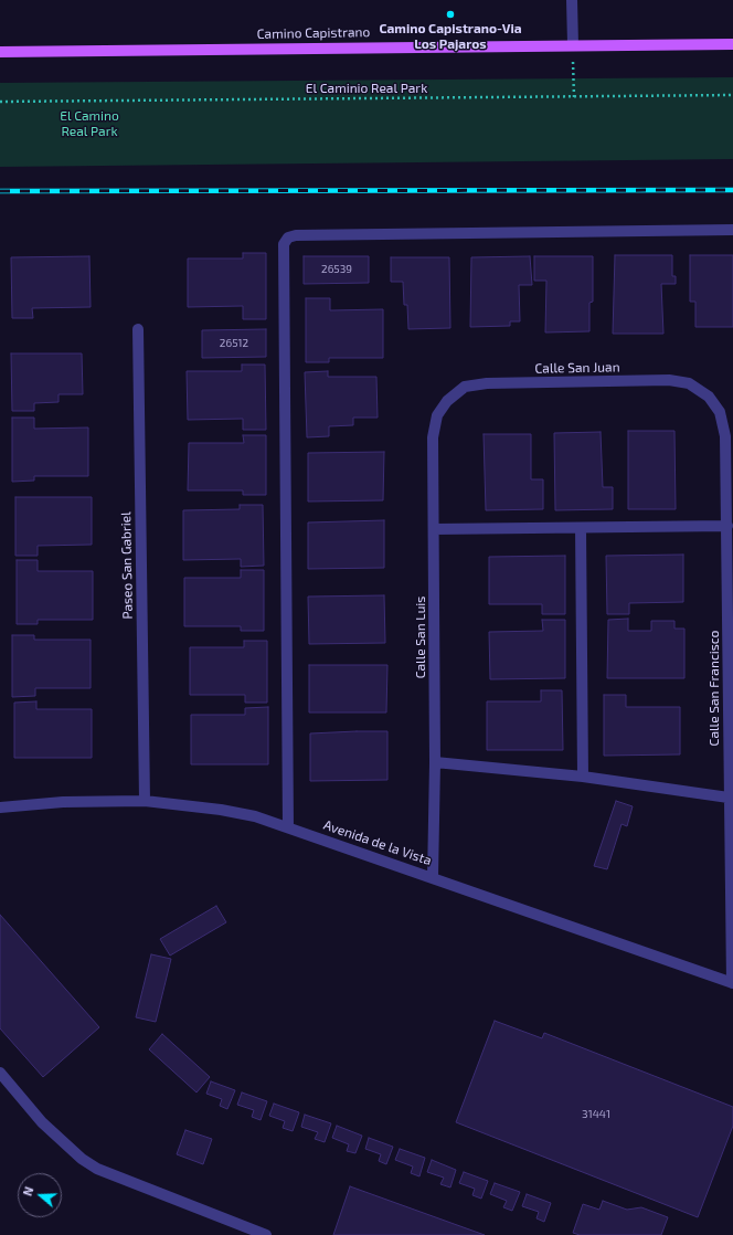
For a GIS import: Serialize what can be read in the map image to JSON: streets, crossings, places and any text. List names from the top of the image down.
{
  "streets": {
    "main road": ["Camino Capistrano"],
    "street": [
      "Calle San Juan",
      "Paseo San Gabriel",
      "Calle San Luis",
      "Calle San Francisco",
      "Avenida de la Vista"
    ],
    "path": ["El Caminio Real Park"]
  },
  "crossings": [
    ["Calle San Juan", "Calle San Luis"],
    ["Calle San Juan", "Calle San Francisco"],
    ["Paseo San Gabriel", "Avenida de la Vista"],
    ["Calle San Luis", "Avenida de la Vista"],
    ["Calle San Francisco", "Avenida de la Vista"]
  ],
  "parks": ["El Camino Real Park"],
  "places": ["Camino Capistrano-Via Los Pajaros"],
  "house_numbers": ["26539", "26512", "31441"],
  "north": "left"
}
